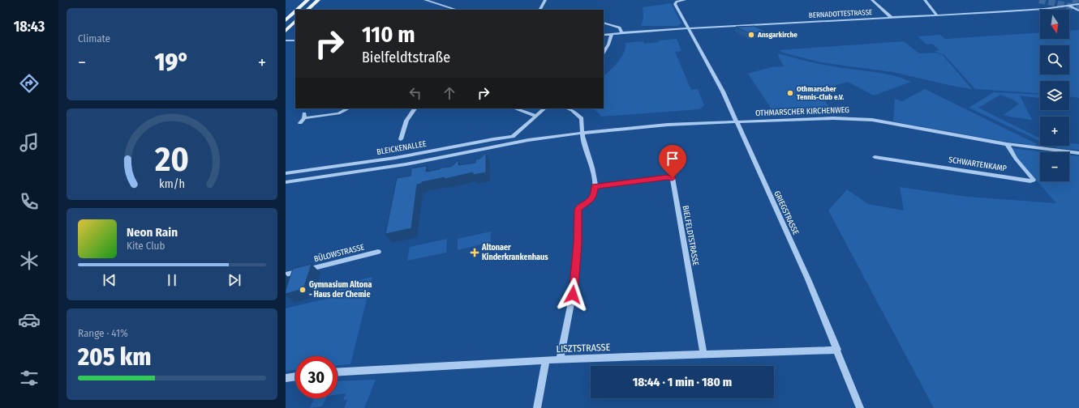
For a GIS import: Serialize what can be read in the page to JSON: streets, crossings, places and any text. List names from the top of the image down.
{
  "streets": {
    "street": [
      "BERNADOTTESTRASSE",
      "OTHMARSCHER KIRCHENWEG",
      "BLEICKENALLEE",
      "SCHWARTENKAMP",
      "GRIEGSTRASSE",
      "BIELFELDTSTRASSE",
      "BÜLOWSTRASSE",
      "LISZTSTRASSE"
    ]
  },
  "crossings": [
    ["BERNADOTTESTRASSE", "GRIEGSTRASSE"],
    ["OTHMARSCHER KIRCHENWEG", "BLEICKENALLEE"],
    ["OTHMARSCHER KIRCHENWEG", "SCHWARTENKAMP"],
    ["OTHMARSCHER KIRCHENWEG", "GRIEGSTRASSE"],
    ["GRIEGSTRASSE", "LISZTSTRASSE"],
    ["BIELFELDTSTRASSE", "LISZTSTRASSE"]
  ],
  "places": {
    "other": ["Ansgarkirche", "Othmarscher Tennis-Club e.V.", "Gymnasium Altona - Haus der Chemie"],
    "health": ["Altonaer Kinderkrankenhaus"]
  },
  "north": "bottom",
  "page": {
    "tabs": "18:43",
    "tile": [
      "Climate",
      ["Range · 41%", "205 km"]
    ],
    "map_buttons": ["+", "−"],
    "turn": ["110 m", "Bielfeldtstraße"],
    "heat": ["−", "19°", "+"],
    "song": ["Neon Rain", "Kite Club"],
    "limit": "30",
    "trip": "18:44 · 1 min · 180 m",
    "gauge": ["20", "km/h"]
  }
}
